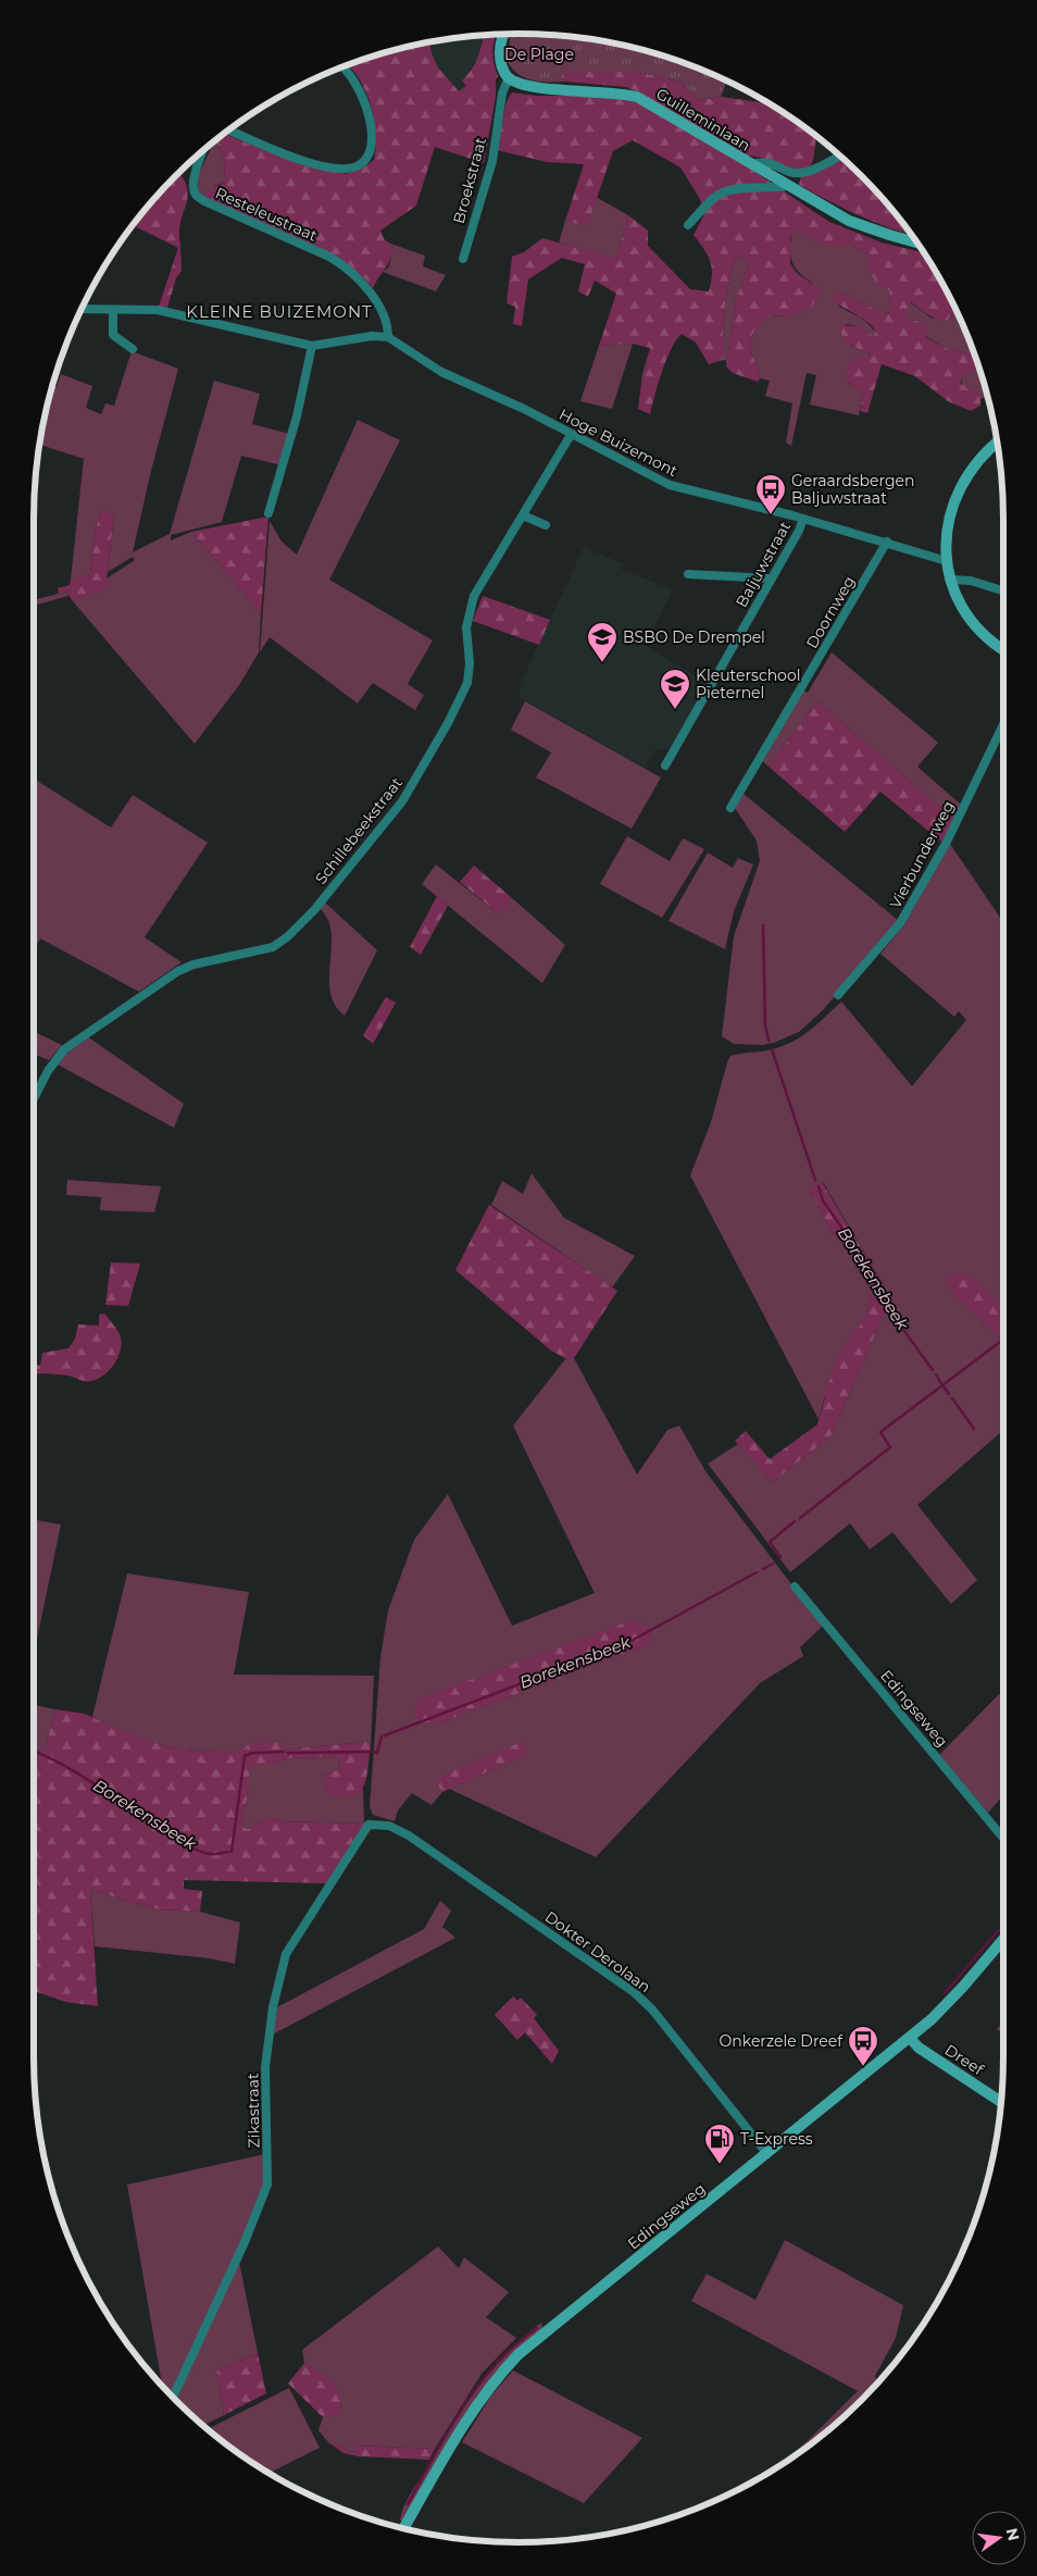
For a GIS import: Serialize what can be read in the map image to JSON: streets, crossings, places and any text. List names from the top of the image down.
{
  "streets": {
    "main road": ["Guilleminlaan", "Edingseweg", "Dreef"],
    "street": [
      "Broekstraat",
      "Resteleustraat",
      "Hoge Buizemont",
      "Baljuwstraat",
      "Doornweg",
      "Schillebeekstraat",
      "Vierbunderweg",
      "Dokter Derolaan",
      "Zikastraat"
    ]
  },
  "crossings": [
    ["Guilleminlaan", "Broekstraat"],
    ["Resteleustraat", "Hoge Buizemont"],
    ["Hoge Buizemont", "Baljuwstraat"],
    ["Hoge Buizemont", "Doornweg"],
    ["Hoge Buizemont", "Schillebeekstraat"],
    ["Edingseweg", "Dokter Derolaan"],
    ["Edingseweg", "Dreef"],
    ["Dokter Derolaan", "Zikastraat"]
  ],
  "districts": ["KLEINE BUIZEMONT"],
  "water": ["Borekensbeek"],
  "parks": ["De Plage"],
  "places": {
    "bus stop": ["Geraardsbergen Baljuwstraat", "Onkerzele Dreef"],
    "school or university": ["BSBO De Drempel", "Kleuterschool Pïeternel"],
    "fuel station": ["T-Express"]
  },
  "north": "right"
}
